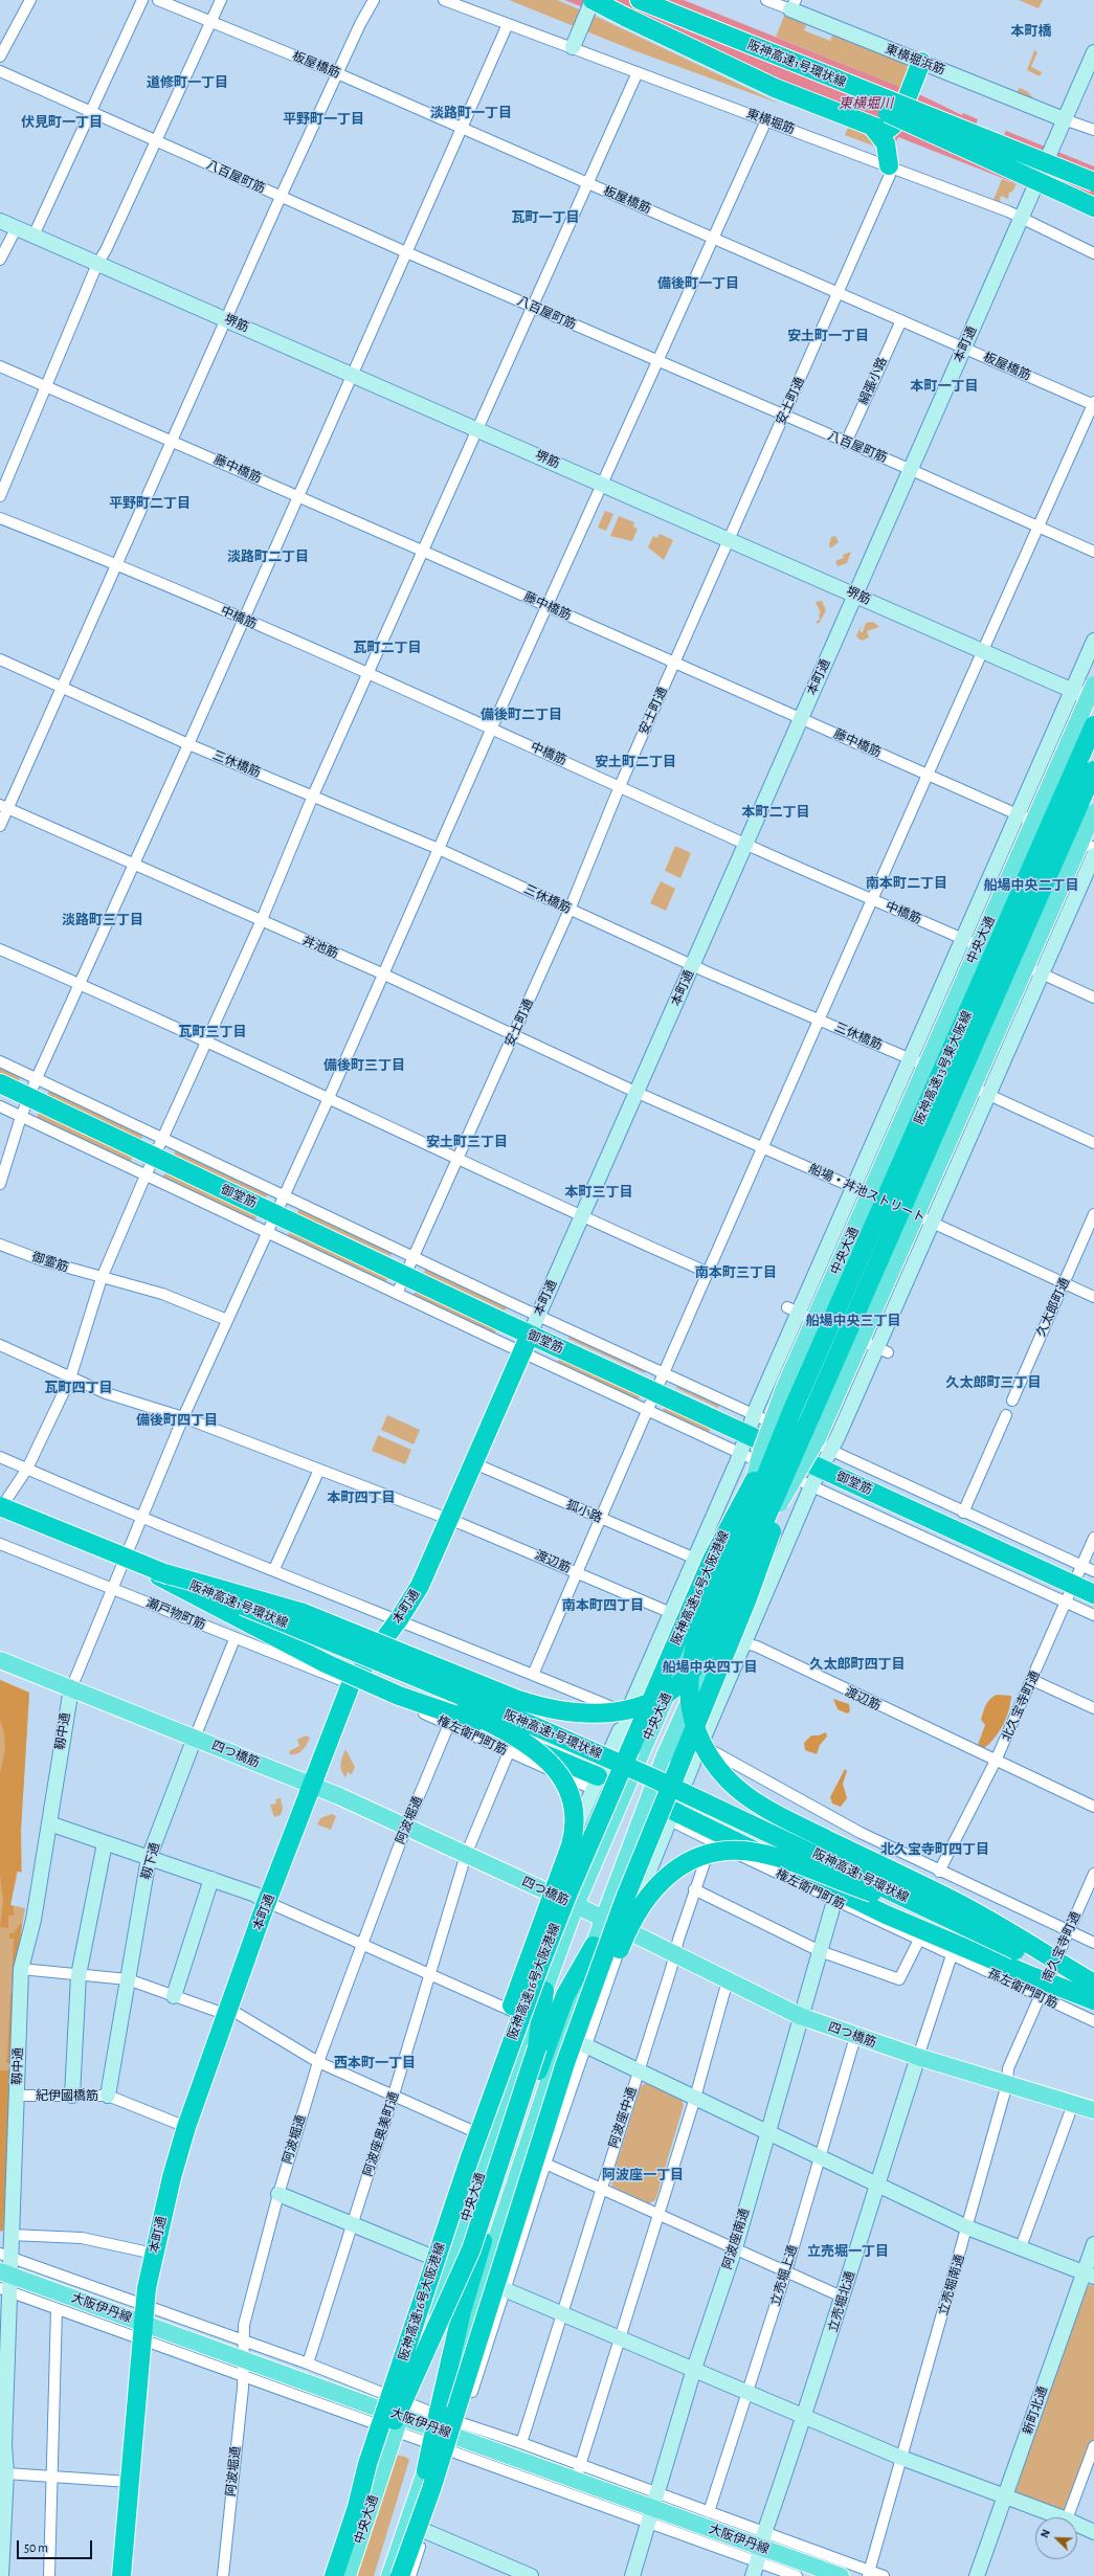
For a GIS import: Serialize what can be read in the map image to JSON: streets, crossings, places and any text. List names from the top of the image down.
{
  "streets": {
    "highway": [
      "阪神高速1号環状線",
      "本町通",
      "阪神高速13号東大阪線",
      "御堂筋",
      "阪神高速16号大阪港線"
    ],
    "main road": ["中央大通", "四つ橋筋", "大阪伊丹線"],
    "street": [
      "東横堀浜筋",
      "板屋橋筋",
      "東横堀筋",
      "八百屋町筋",
      "堺筋",
      "絹張小路",
      "安土町通",
      "藤中橋筋",
      "中橋筋",
      "三休橋筋",
      "丼池筋",
      "船場・丼池ストリート",
      "御霊筋",
      "久太郎町通",
      "狐小路",
      "渡辺筋",
      "瀬戸物町筋",
      "北久宝寺町通",
      "靱中通",
      "権左衛門町筋",
      "阿波堀通",
      "靱下通",
      "南久宝寺町通",
      "孫左衛門町筋",
      "紀伊國橋筋",
      "阿波座中通",
      "阿波座奥美町通",
      "阿波座南通",
      "立売堀上通",
      "立売堀南通",
      "立売堀北通",
      "新町北通"
    ]
  },
  "crossings": [
    ["東横堀浜筋", "本町通"],
    ["阪神高速1号環状線", "靱中通"],
    ["板屋橋筋", "本町通"],
    ["板屋橋筋", "絹張小路"],
    ["板屋橋筋", "安土町通"],
    ["板屋橋筋", "靱中通"],
    ["東横堀筋", "本町通"],
    ["東横堀筋", "安土町通"],
    ["東横堀筋", "靱中通"],
    ["八百屋町筋", "本町通"],
    ["八百屋町筋", "絹張小路"],
    ["八百屋町筋", "安土町通"],
    ["八百屋町筋", "靱中通"],
    ["堺筋", "本町通"],
    ["堺筋", "安土町通"],
    ["堺筋", "中央大通"],
    ["堺筋", "靱中通"],
    ["本町通", "藤中橋筋"],
    ["本町通", "中橋筋"],
    ["本町通", "三休橋筋"],
    ["本町通", "丼池筋"],
    ["本町通", "船場・丼池ストリート"],
    ["本町通", "御堂筋"],
    ["本町通", "狐小路"],
    ["本町通", "渡辺筋"],
    ["本町通", "瀬戸物町筋"],
    ["本町通", "権左衛門町筋"],
    ["本町通", "四つ橋筋"],
    ["本町通", "紀伊國橋筋"],
    ["本町通", "大阪伊丹線"],
    ["安土町通", "藤中橋筋"],
    ["安土町通", "中橋筋"],
    ["安土町通", "三休橋筋"],
    ["安土町通", "丼池筋"],
    ["安土町通", "御堂筋"],
    ["藤中橋筋", "中央大通"],
    ["藤中橋筋", "靱中通"],
    ["中橋筋", "中央大通"],
    ["中橋筋", "靱中通"],
    ["三休橋筋", "中央大通"],
    ["三休橋筋", "靱中通"],
    ["中央大通", "船場・丼池ストリート"],
    ["中央大通", "御堂筋"],
    ["中央大通", "狐小路"],
    ["中央大通", "渡辺筋"],
    ["中央大通", "四つ橋筋"],
    ["中央大通", "大阪伊丹線"],
    ["丼池筋", "船場・丼池ストリート"],
    ["丼池筋", "靱中通"],
    ["阪神高速13号東大阪線", "阪神高速16号大阪港線"],
    ["船場・丼池ストリート", "久太郎町通"],
    ["御堂筋", "北久宝寺町通"],
    ["御堂筋", "靱中通"],
    ["御霊筋", "靱中通"],
    ["渡辺筋", "北久宝寺町通"],
    ["渡辺筋", "靱中通"],
    ["瀬戸物町筋", "靱中通"],
    ["瀬戸物町筋", "権左衛門町筋"],
    ["瀬戸物町筋", "靱下通"],
    ["靱中通", "四つ橋筋"],
    ["靱中通", "紀伊國橋筋"],
    ["靱中通", "大阪伊丹線"],
    ["権左衛門町筋", "阿波堀通"],
    ["権左衛門町筋", "孫左衛門町筋"],
    ["権左衛門町筋", "阿波座中通"],
    ["権左衛門町筋", "阿波座奥美町通"],
    ["権左衛門町筋", "阿波座南通"],
    ["権左衛門町筋", "立売堀北通"],
    ["四つ橋筋", "阿波堀通"],
    ["四つ橋筋", "靱下通"],
    ["四つ橋筋", "阿波座中通"],
    ["四つ橋筋", "阿波座奥美町通"],
    ["四つ橋筋", "阿波座南通"],
    ["四つ橋筋", "立売堀上通"],
    ["四つ橋筋", "立売堀南通"],
    ["四つ橋筋", "立売堀北通"],
    ["阿波堀通", "大阪伊丹線"],
    ["靱下通", "紀伊國橋筋"],
    ["南久宝寺町通", "孫左衛門町筋"],
    ["南久宝寺町通", "立売堀南通"],
    ["孫左衛門町筋", "立売堀南通"],
    ["孫左衛門町筋", "立売堀北通"],
    ["阿波座南通", "大阪伊丹線"],
    ["立売堀北通", "大阪伊丹線"]
  ],
  "districts": [
    "本町橋",
    "道修町一丁目",
    "淡路町一丁目",
    "平野町一丁目",
    "伏見町一丁目",
    "瓦町一丁目",
    "備後町一丁目",
    "安土町一丁目",
    "本町一丁目",
    "平野町二丁目",
    "淡路町二丁目",
    "瓦町二丁目",
    "備後町二丁目",
    "安土町二丁目",
    "本町二丁目",
    "南本町二丁目",
    "船場中央二丁目",
    "淡路町三丁目",
    "瓦町三丁目",
    "備後町三丁目",
    "安土町三丁目",
    "本町三丁目",
    "南本町三丁目",
    "船場中央三丁目",
    "久太郎町三丁目",
    "瓦町四丁目",
    "備後町四丁目",
    "本町四丁目",
    "南本町四丁目",
    "久太郎町四丁目",
    "船場中央四丁目",
    "北久宝寺町四丁目",
    "西本町一丁目",
    "阿波座一丁目",
    "立売堀一丁目"
  ],
  "water": ["東横堀川"],
  "scale_bar": "50 m",
  "north": "top left"
}
